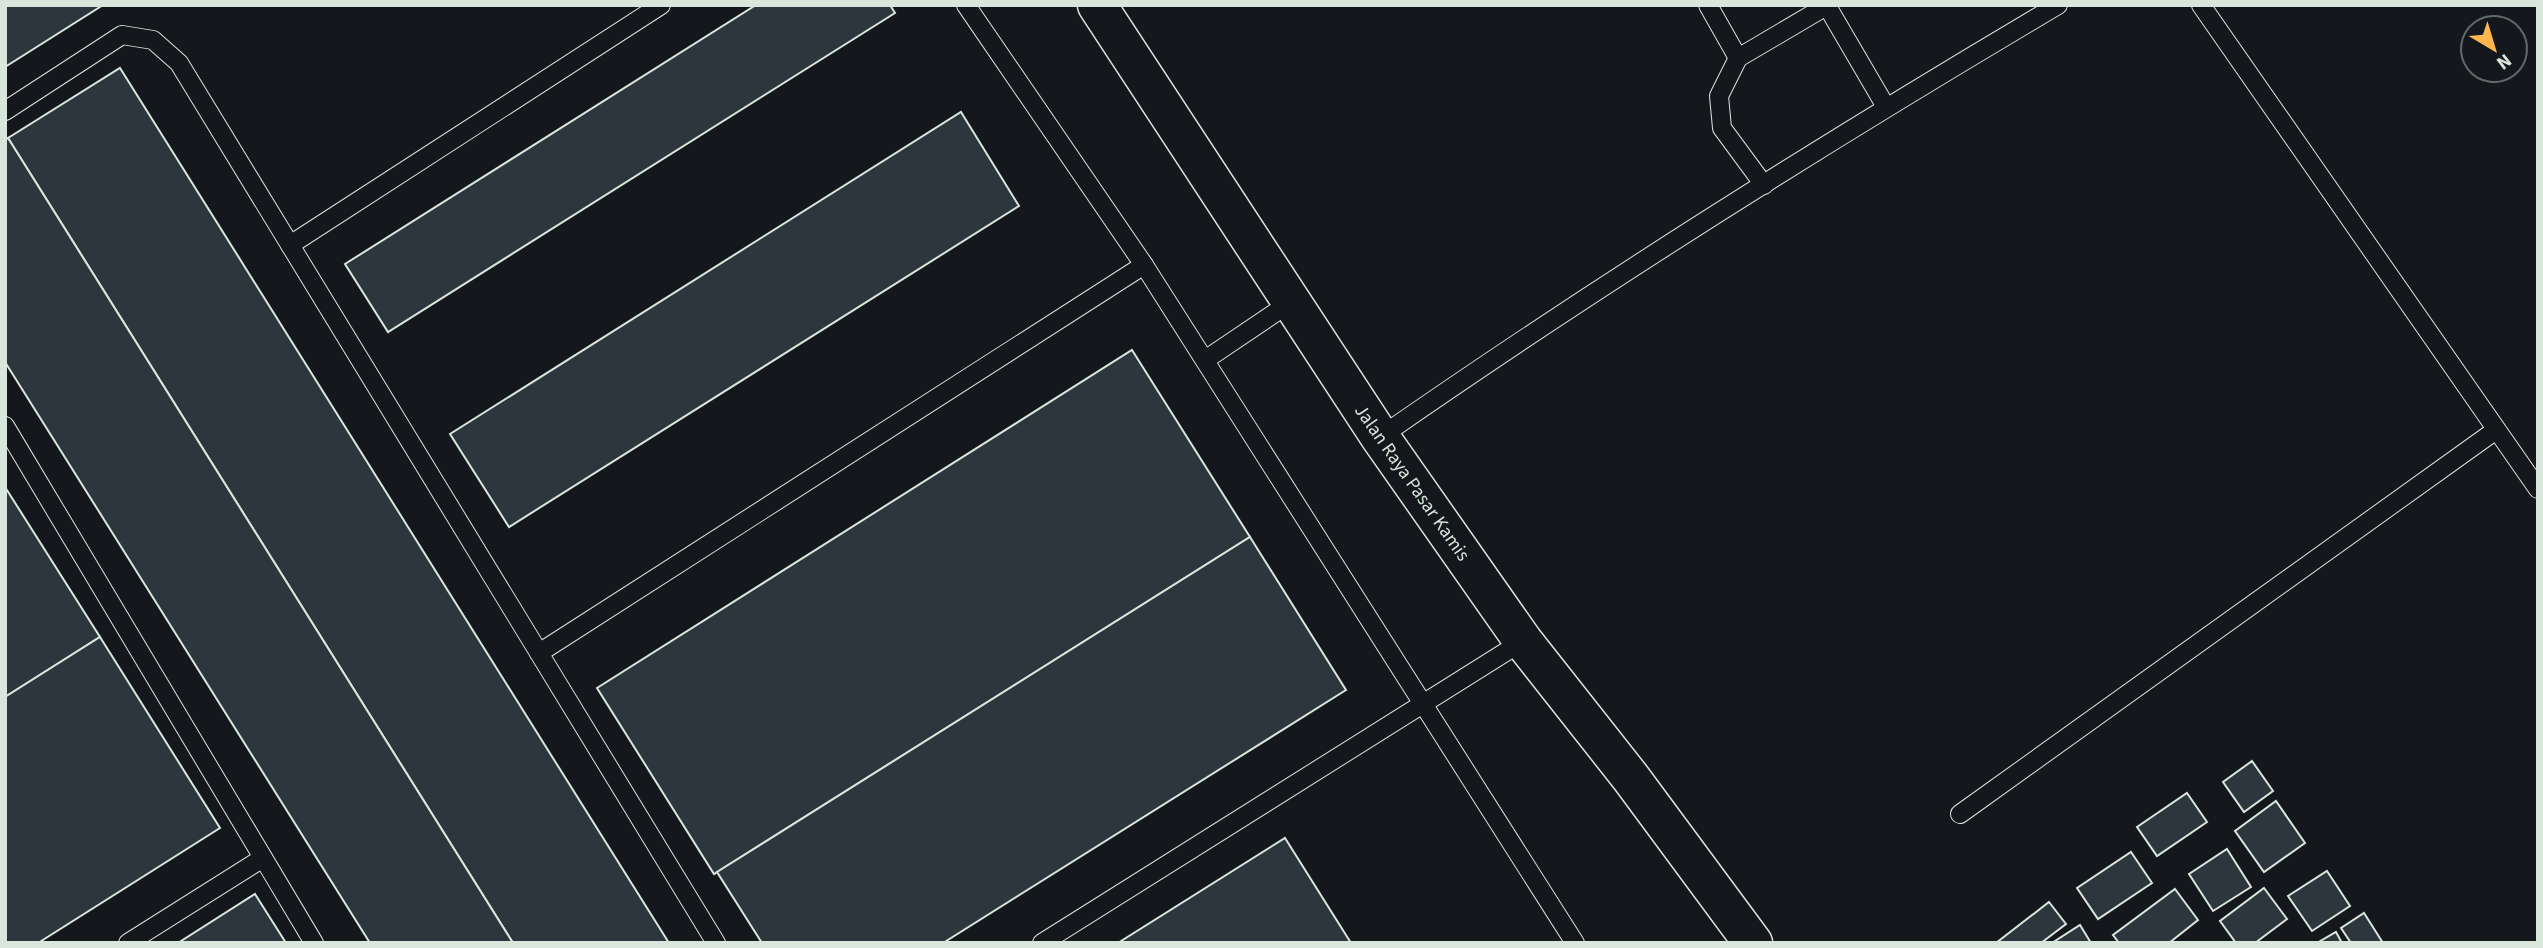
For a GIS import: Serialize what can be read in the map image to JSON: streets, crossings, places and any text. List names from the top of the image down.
{
  "streets": {
    "main road": ["Jalan Raya Pasar Kamis"]
  },
  "north": "bottom right"
}
